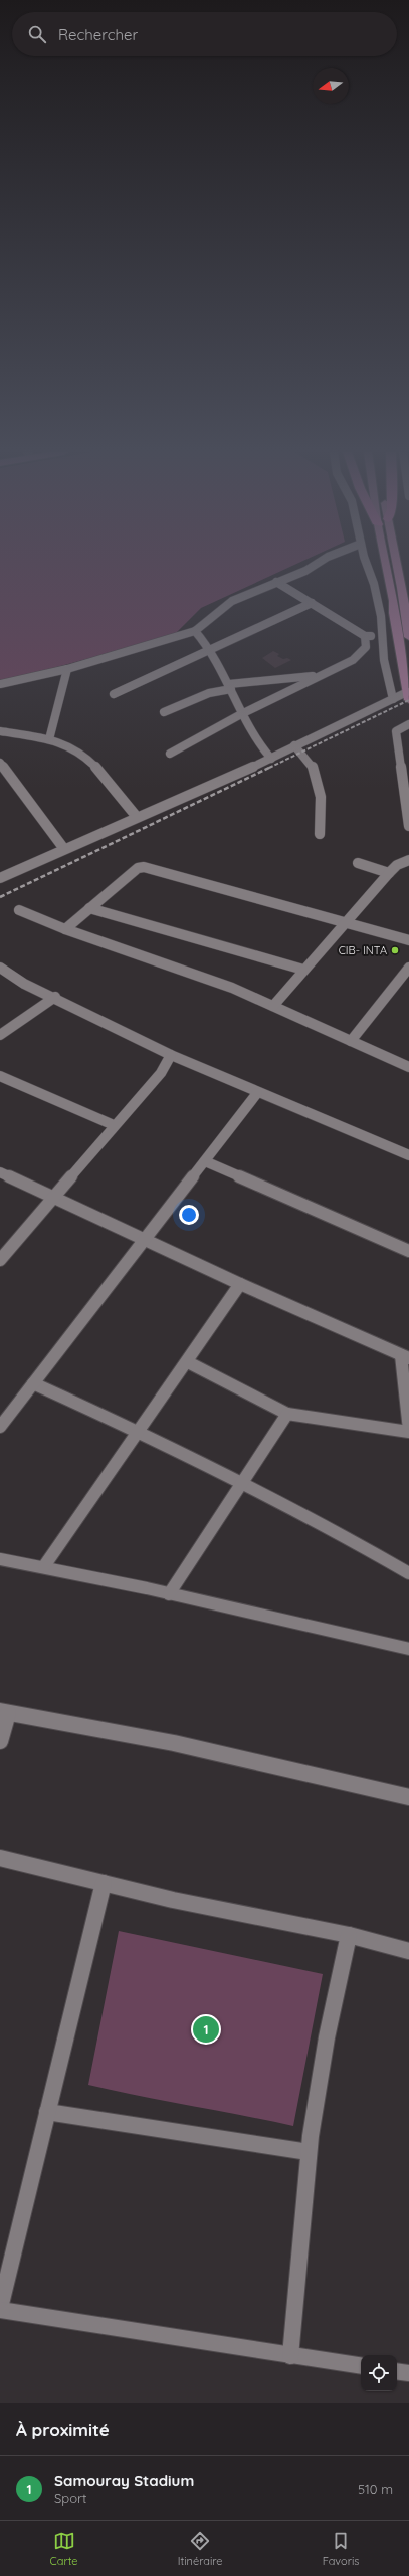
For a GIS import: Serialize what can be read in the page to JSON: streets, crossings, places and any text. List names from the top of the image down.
{
  "places": ["CIB- INTA"],
  "north": "left",
  "page": {
    "search": "Rechercher",
    "pins": "1",
    "heading": "À proximité",
    "list": [
      {
        "mark": "1",
        "name": "Samouray Stadium",
        "note": "Sport",
        "value": "510 m"
      }
    ],
    "nav": ["Carte", "Itinéraire", "Favoris"]
  }
}
